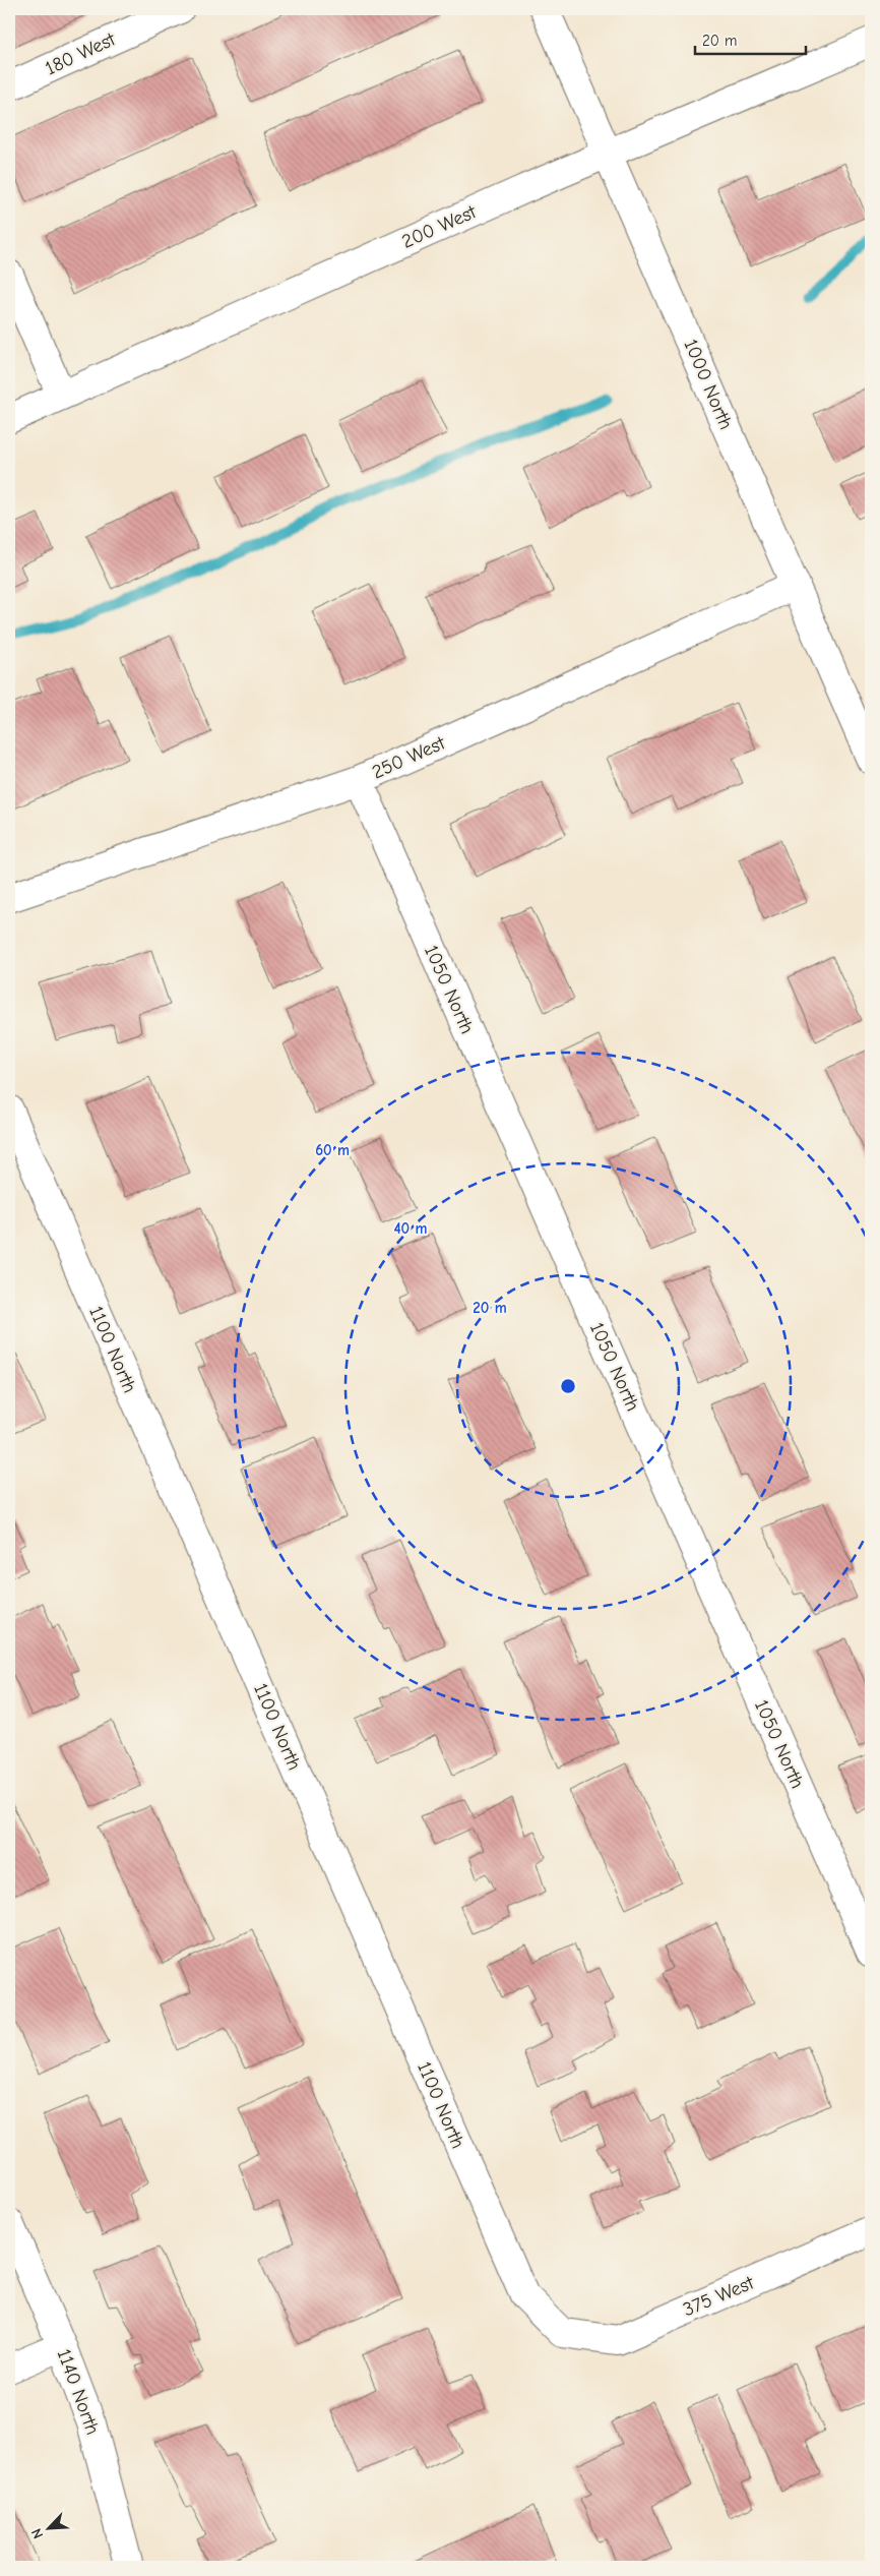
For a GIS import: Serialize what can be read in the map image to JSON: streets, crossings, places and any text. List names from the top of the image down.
{
  "streets": {
    "street": [
      "180 West",
      "200 West",
      "1000 North",
      "250 West",
      "1050 North",
      "1100 North",
      "375 West",
      "1140 North"
    ]
  },
  "crossings": [
    ["200 West", "1000 North"],
    ["1000 North", "250 West"],
    ["250 West", "1050 North"],
    ["1100 North", "375 West"]
  ],
  "scale_bar": "20 m",
  "north": "bottom left",
  "rings": ["60 m", "40 m", "20 m"]
}
